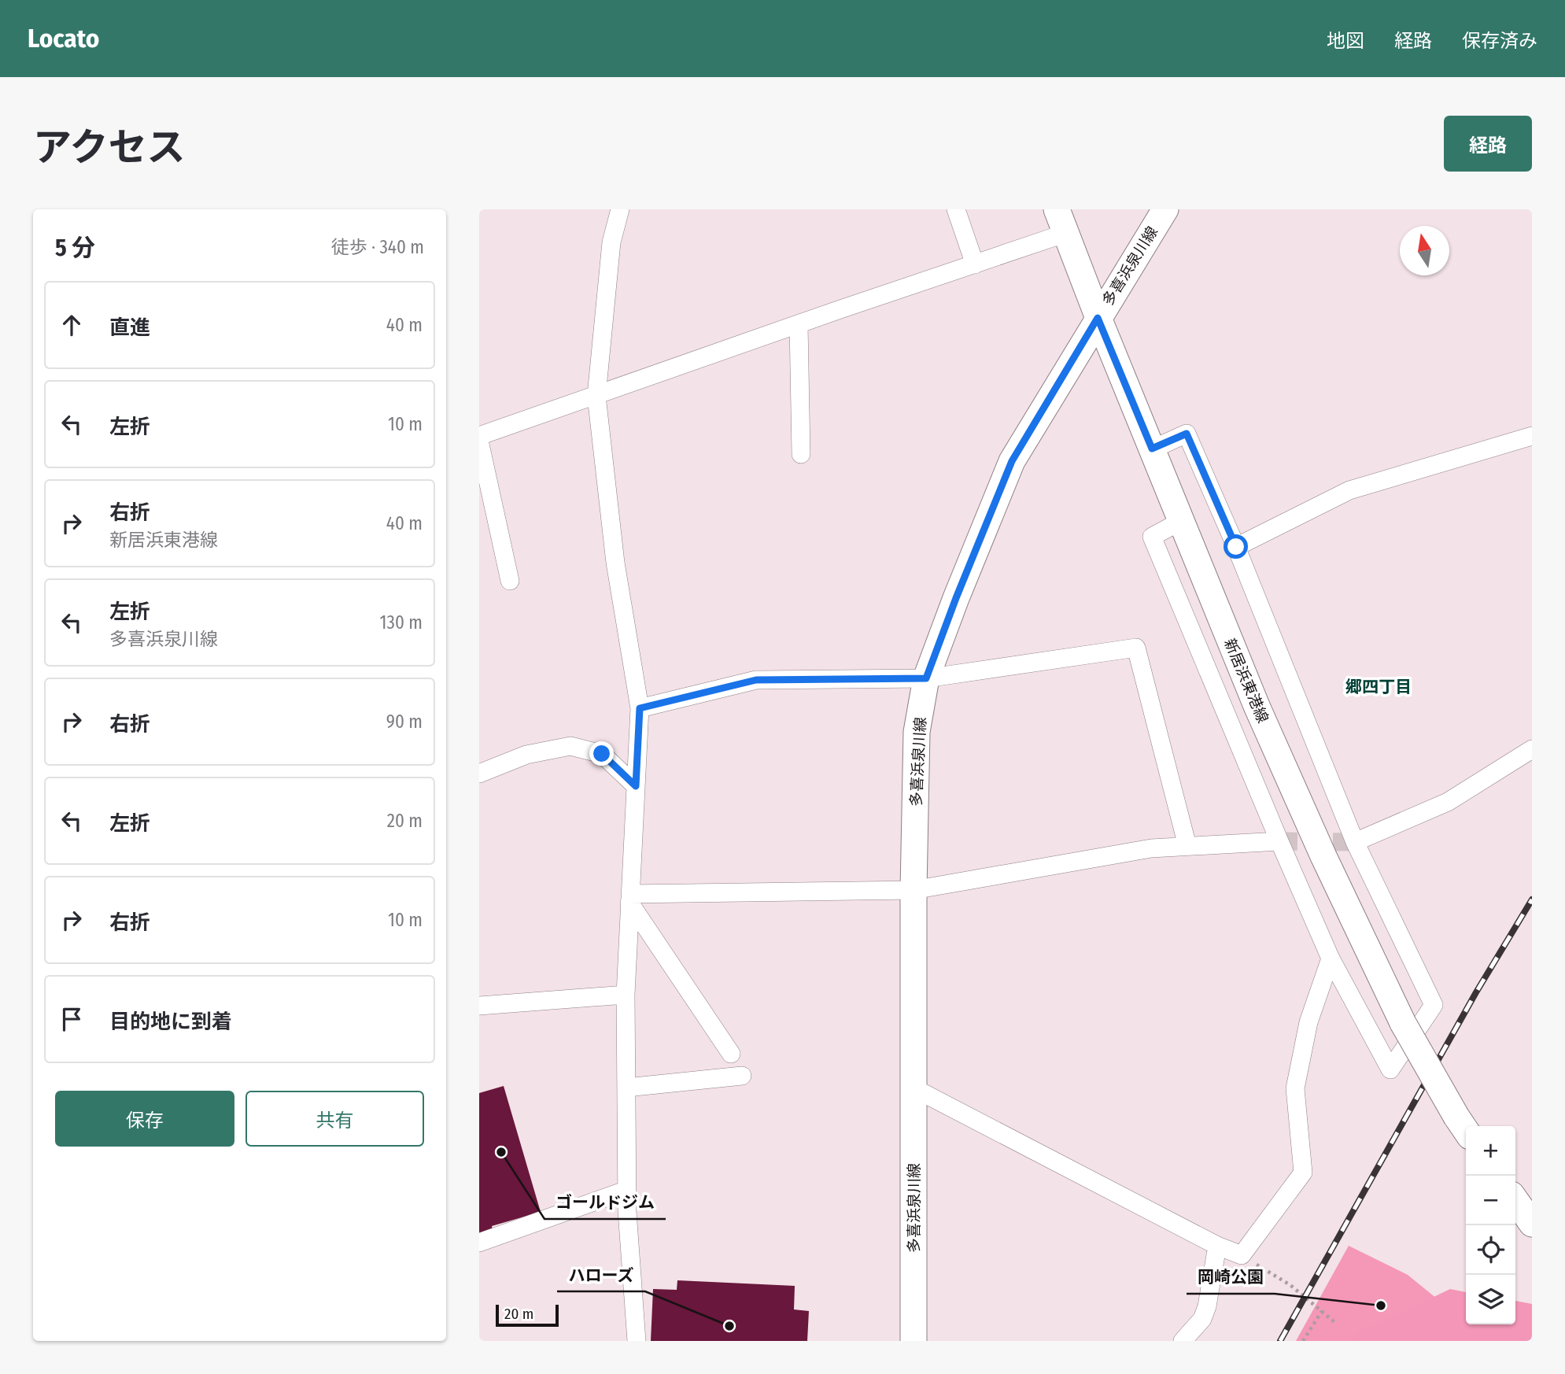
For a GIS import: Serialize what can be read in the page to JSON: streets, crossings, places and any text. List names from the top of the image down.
{
  "streets": {
    "main road": ["多喜浜泉川線", "新居浜東港線"]
  },
  "crossings": [
    ["多喜浜泉川線", "新居浜東港線"]
  ],
  "districts": ["郷四丁目"],
  "places": ["ゴールドジム", "岡崎公園", "ハローズ"],
  "scale_bar": "20 m",
  "north": "top",
  "page": {
    "header": "Locato",
    "nav": ["地図", "経路", "保存済み"],
    "title": "アクセス",
    "buttons": [
      "経路",
      ["保存", "共有"]
    ],
    "heading": ["5 分", "徒歩 · 340 m"],
    "list": [
      ["直進", "40 m"],
      ["左折", "10 m"],
      ["右折", "新居浜東港線", "40 m"],
      ["左折", "多喜浜泉川線", "130 m"],
      ["右折", "90 m"],
      ["左折", "20 m"],
      ["右折", "10 m"],
      "目的地に到着"
    ],
    "map_buttons": ["+", "−"],
    "scale": "20 m"
  }
}
